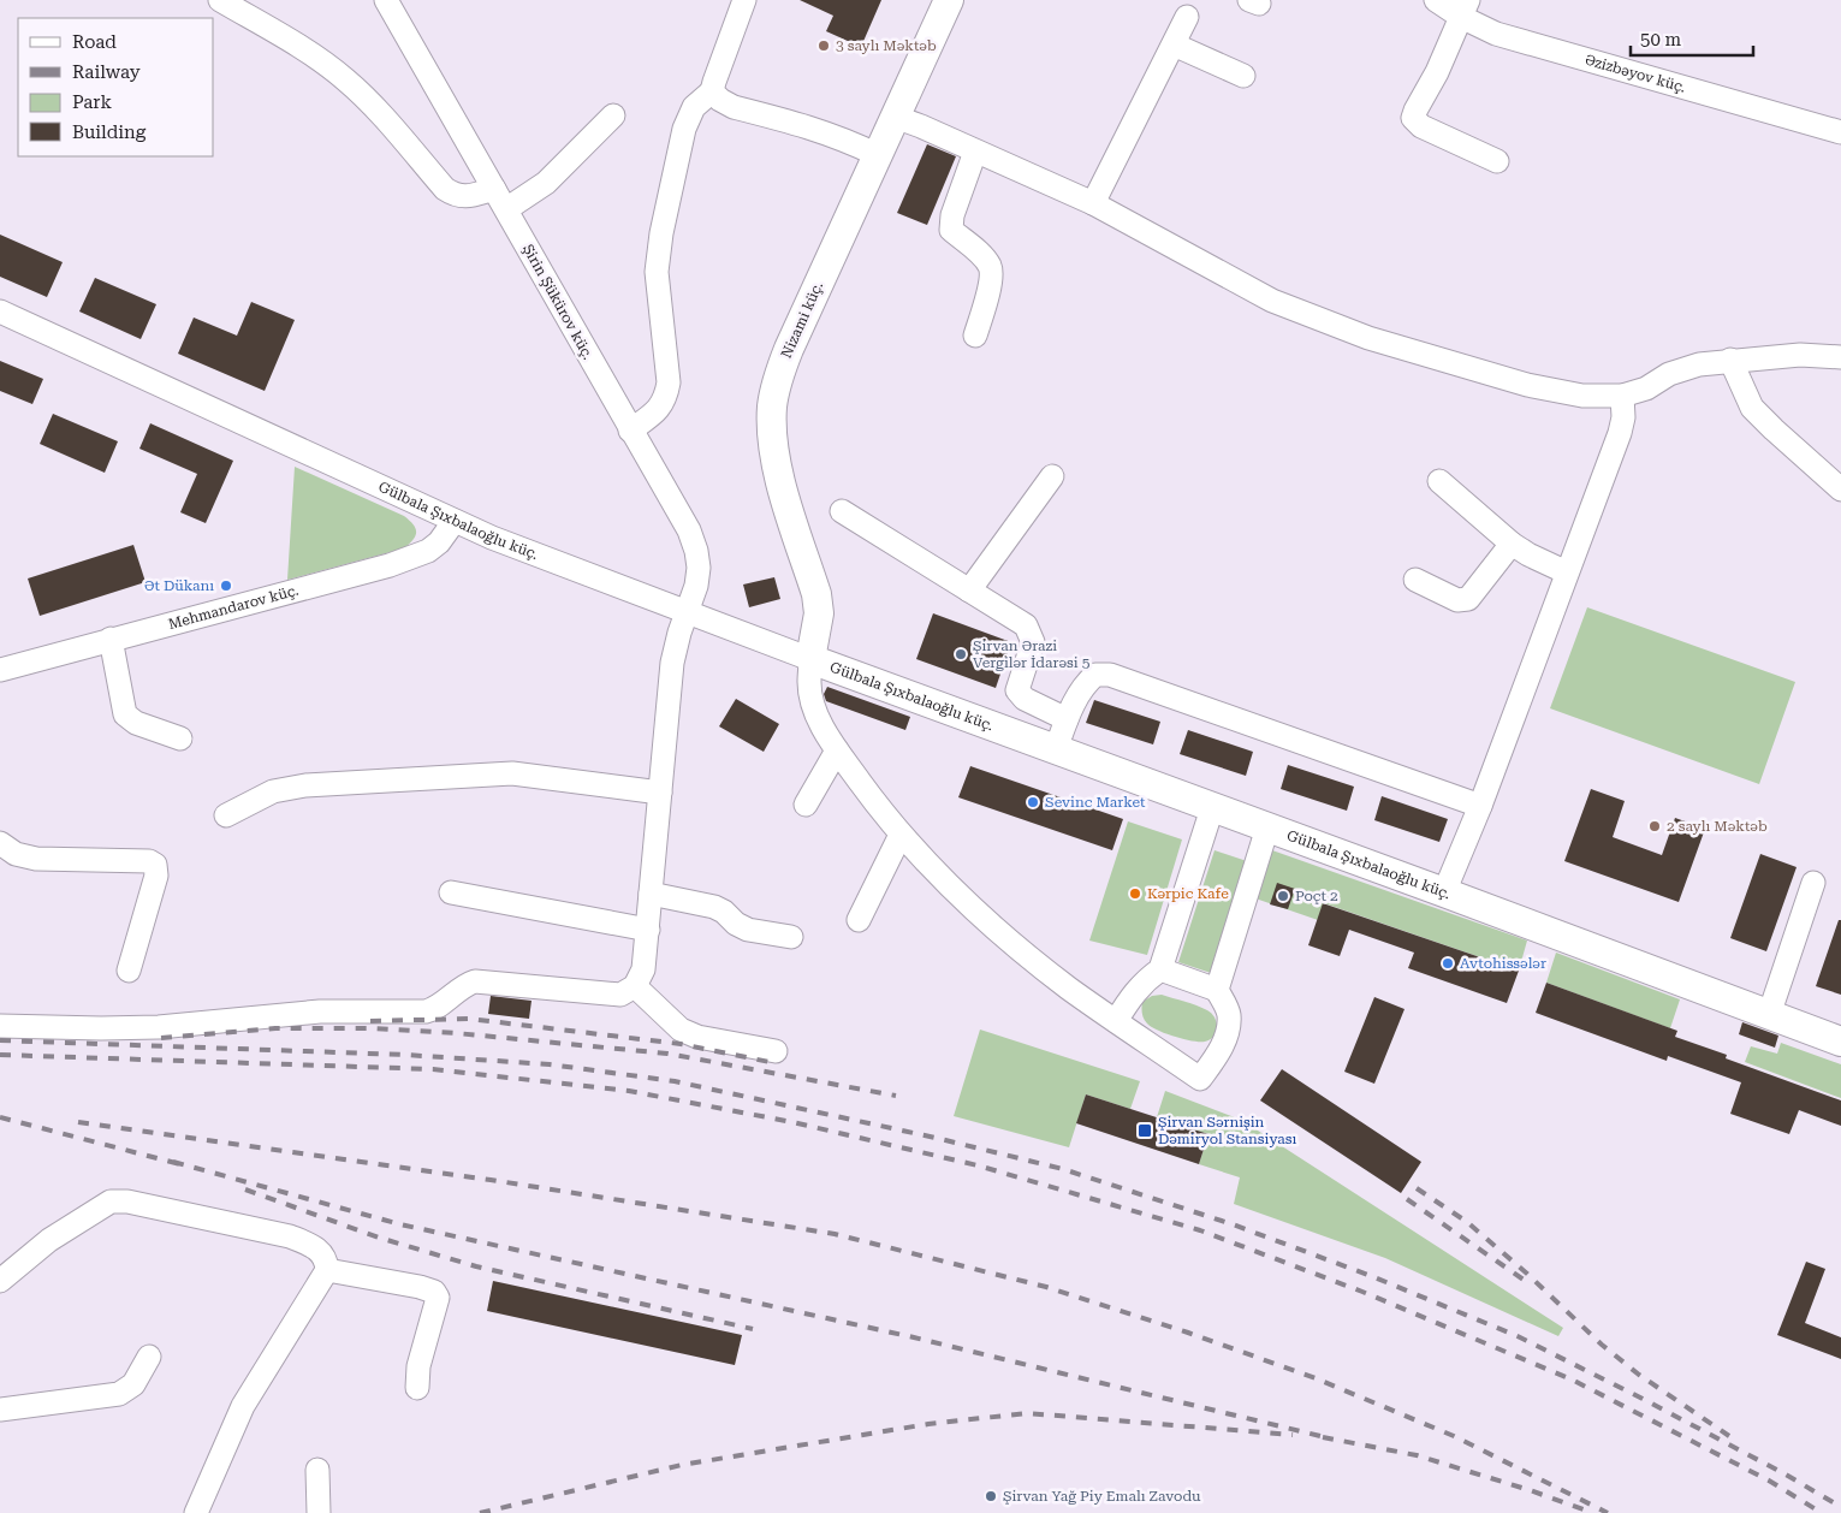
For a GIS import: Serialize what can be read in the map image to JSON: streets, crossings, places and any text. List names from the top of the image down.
{
  "streets": {
    "main road": ["Nizami küç.", "Gülbala Şıxbalaoğlu küç."],
    "street": ["Əzizbəyov küç.", "Şirin Şükürov küç.", "Mehmandarov küç."]
  },
  "crossings": [
    ["Şirin Şükürov küç.", "Gülbala Şıxbalaoğlu küç."],
    ["Nizami küç.", "Gülbala Şıxbalaoğlu küç."],
    ["Gülbala Şıxbalaoğlu küç.", "Mehmandarov küç."]
  ],
  "places": {
    "other": [
      "3 saylı Məktəb",
      "Ət Dükanı",
      "Şirvan Ərazi Vergilər İdarəsi 5",
      "Sevinc Market",
      "2 saylı Məktəb",
      "Kərpic Kafe",
      "Poçt 2",
      "Avtohissələr",
      "Şirvan Yağ Piy Emalı Zavodu"
    ],
    "transit": ["Şirvan Sərnişin Dəmiryol Stansiyası"]
  },
  "legend": [
    "Road",
    "Railway",
    "Park",
    "Building"
  ],
  "scale_bar": "50 m"
}
